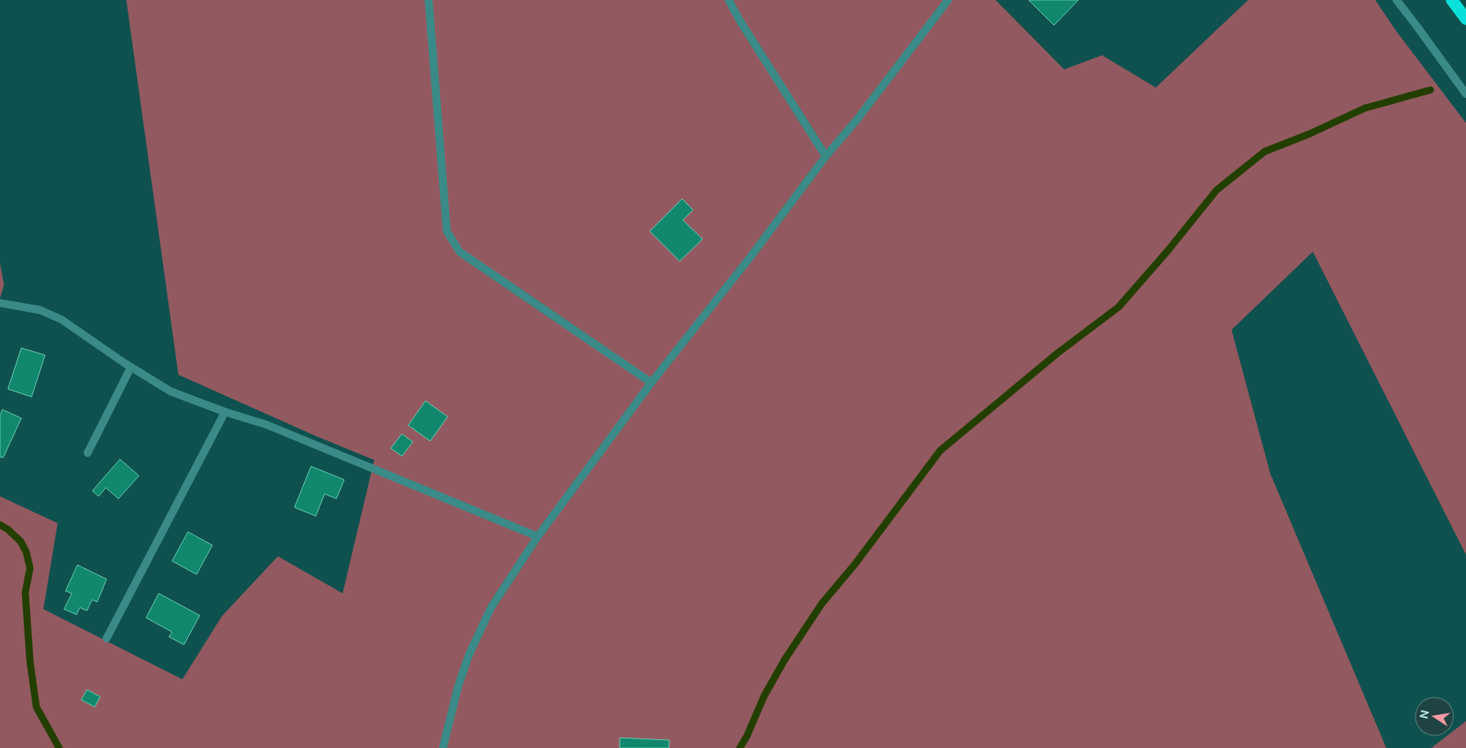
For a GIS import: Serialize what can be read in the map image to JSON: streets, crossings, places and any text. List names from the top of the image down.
{
  "north": "left"
}
